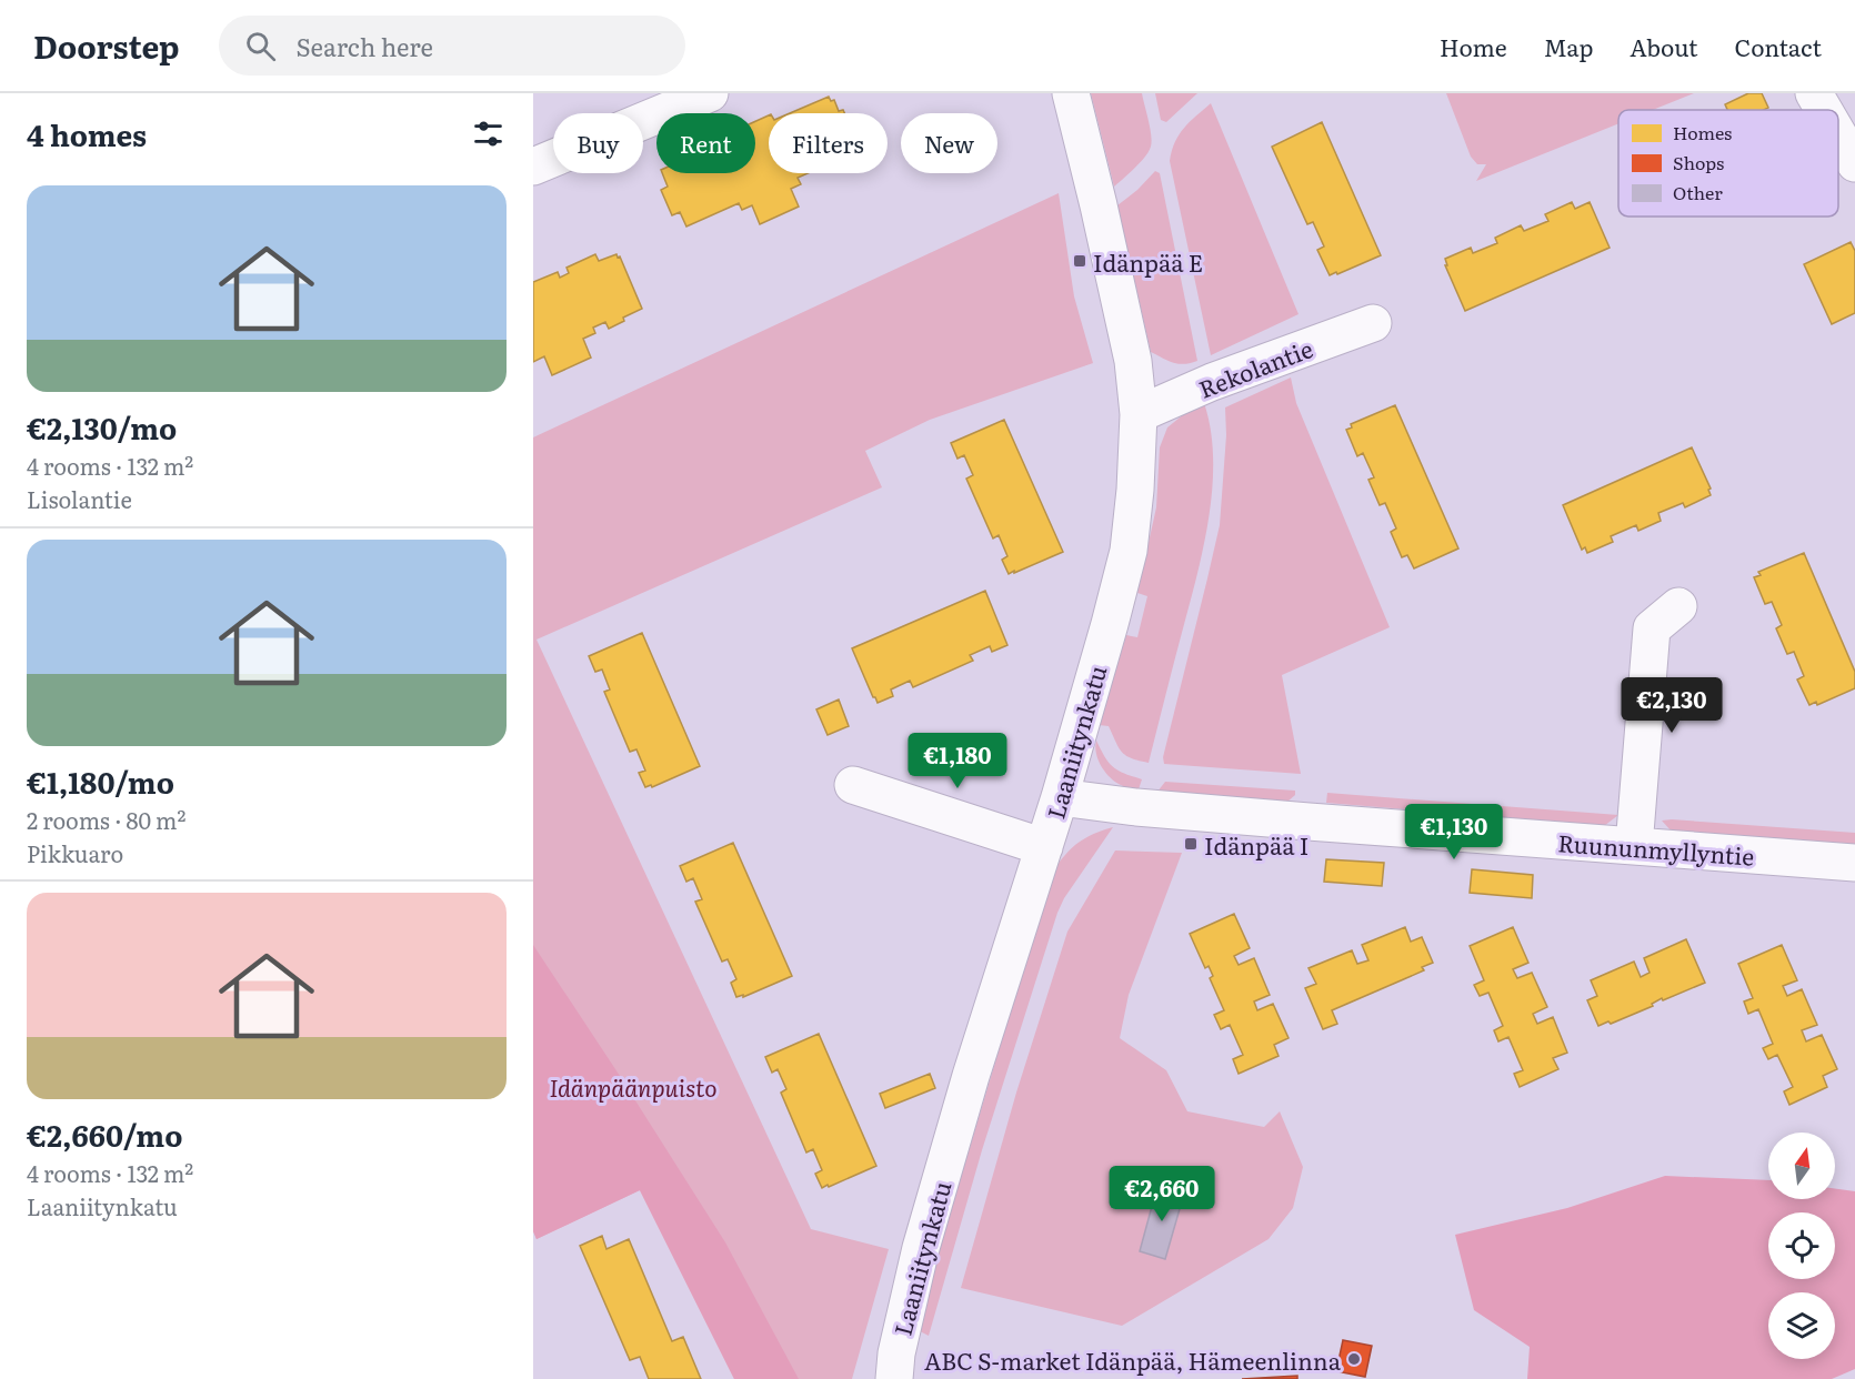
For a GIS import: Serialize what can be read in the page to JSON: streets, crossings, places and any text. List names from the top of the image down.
{
  "streets": {
    "street": ["Rekolantie", "Laaniitynkatu", "Ruununmyllyntie"]
  },
  "crossings": [
    ["Rekolantie", "Laaniitynkatu"],
    ["Laaniitynkatu", "Ruununmyllyntie"]
  ],
  "parks": ["Idänpäänpuisto"],
  "places": {
    "transit": ["Idänpää E", "Idänpää I"],
    "other": ["ABC S-market Idänpää, Hämeenlinna"]
  },
  "legend": ["Homes", "Shops", "Other"],
  "north": "top",
  "page": {
    "header": "Doorstep",
    "search": "Search here",
    "nav": [
      "Home",
      "Map",
      "About",
      "Contact"
    ],
    "heading": "4 homes",
    "chip": [
      "Buy",
      "Rent",
      "Filters",
      "New"
    ],
    "list": [
      {
        "name": "€2,130/mo",
        "note": "4 rooms · 132 m² · Lisolantie"
      },
      {
        "name": "€1,180/mo",
        "note": "2 rooms · 80 m² · Pikkuaro"
      },
      {
        "name": "€2,660/mo",
        "note": "4 rooms · 132 m² · Laaniitynkatu"
      }
    ],
    "price": [
      "€2,130",
      "€1,180",
      "€1,130",
      "€2,660"
    ]
  }
}
